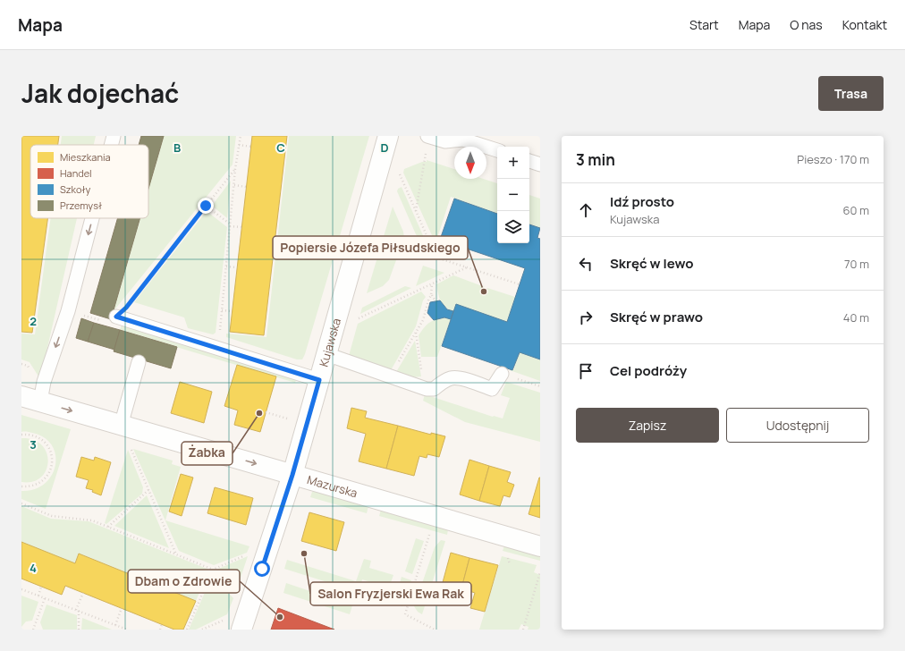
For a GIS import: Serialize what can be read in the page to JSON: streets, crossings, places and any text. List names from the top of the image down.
{
  "streets": {
    "street": ["Kujawska", "Mazurska"]
  },
  "crossings": [
    ["Kujawska", "Mazurska"]
  ],
  "one_way": ["Mazurska"],
  "places": [
    "Popiersie Józefa Piłsudskiego",
    "Żabka",
    "Salon Fryzjerski Ewa Rak",
    "Dbam o Zdrowie"
  ],
  "legend": [
    "Mieszkania",
    "Handel",
    "Szkoły",
    "Przemysł"
  ],
  "north": "bottom",
  "page": {
    "header": "Mapa",
    "nav": [
      "Start",
      "Mapa",
      "O nas",
      "Kontakt"
    ],
    "title": "Jak dojechać",
    "buttons": [
      "Trasa",
      ["Zapisz", "Udostępnij"]
    ],
    "heading": ["3 min", "Pieszo · 170 m"],
    "map_buttons": ["+", "−"],
    "list": [
      ["Idź prosto", "Kujawska", "60 m"],
      ["Skręć w lewo", "70 m"],
      ["Skręć w prawo", "40 m"],
      "Cel podróży"
    ]
  },
  "grid": {
    "columns": ["B", "C", "D"],
    "rows": ["2", "3", "4"]
  }
}
